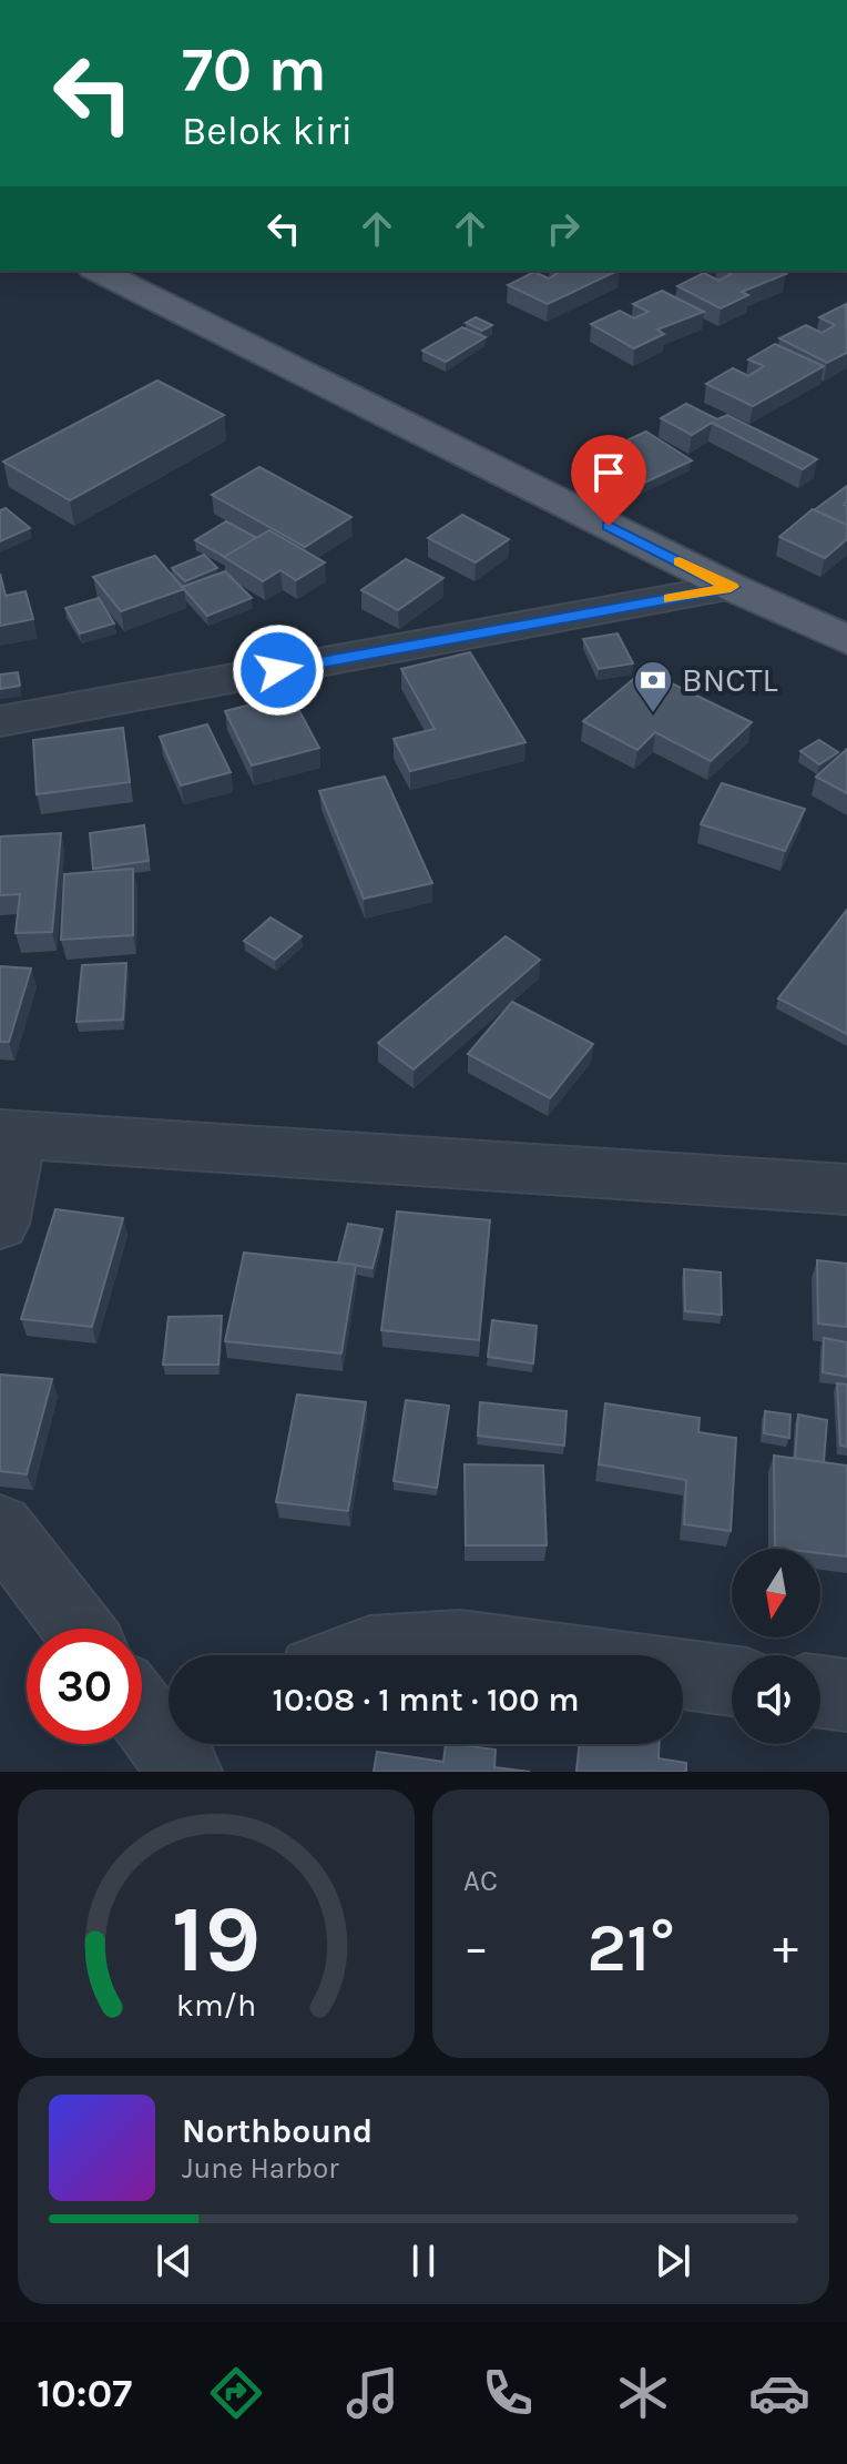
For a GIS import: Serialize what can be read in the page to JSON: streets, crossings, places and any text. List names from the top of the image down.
{
  "places": {
    "bank": ["BNCTL"]
  },
  "north": "bottom",
  "page": {
    "turn": ["70 m", "Belok kiri"],
    "limit": "30",
    "trip": "10:08 · 1 mnt · 100 m",
    "tile": "AC",
    "heat": ["−", "21°", "+"],
    "song": ["Northbound", "June Harbor"],
    "tabs": "10:07",
    "gauge": ["19", "km/h"]
  }
}
